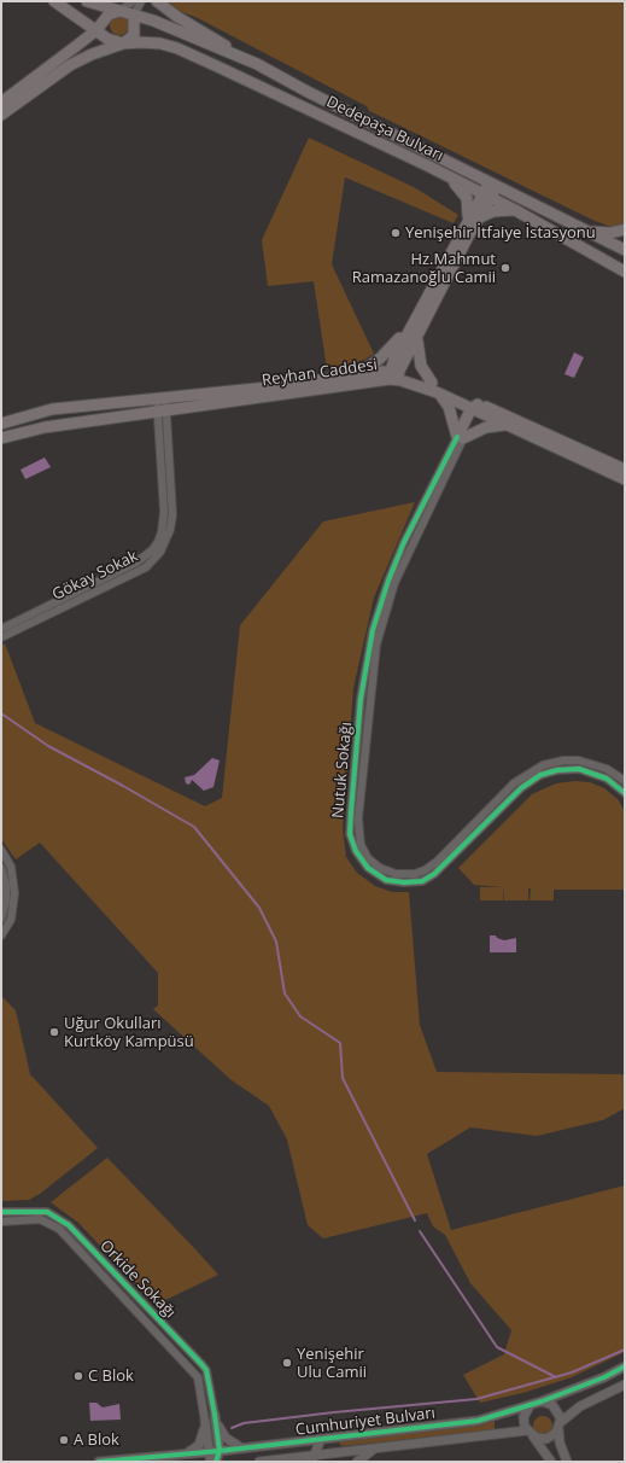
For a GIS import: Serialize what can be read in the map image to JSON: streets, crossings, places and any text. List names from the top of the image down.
{
  "streets": {
    "main road": ["Dedepaşa Bulvarı", "Reyhan Caddesi"],
    "street": [
      "Gökay Sokak",
      "Nutuk Sokağı",
      "Orkide Sokağı",
      "Cumhuriyet Bulvarı"
    ]
  },
  "crossings": [
    ["Reyhan Caddesi", "Gökay Sokak"]
  ],
  "places": [
    "Yenişehir İtfaiye İstasyonu",
    "Hz.Mahmut Ramazanoğlu Camii",
    "Uğur Okulları Kurtköy Kampüsü",
    "Yenişehir Ulu Camii",
    "C Blok",
    "A Blok"
  ]
}
